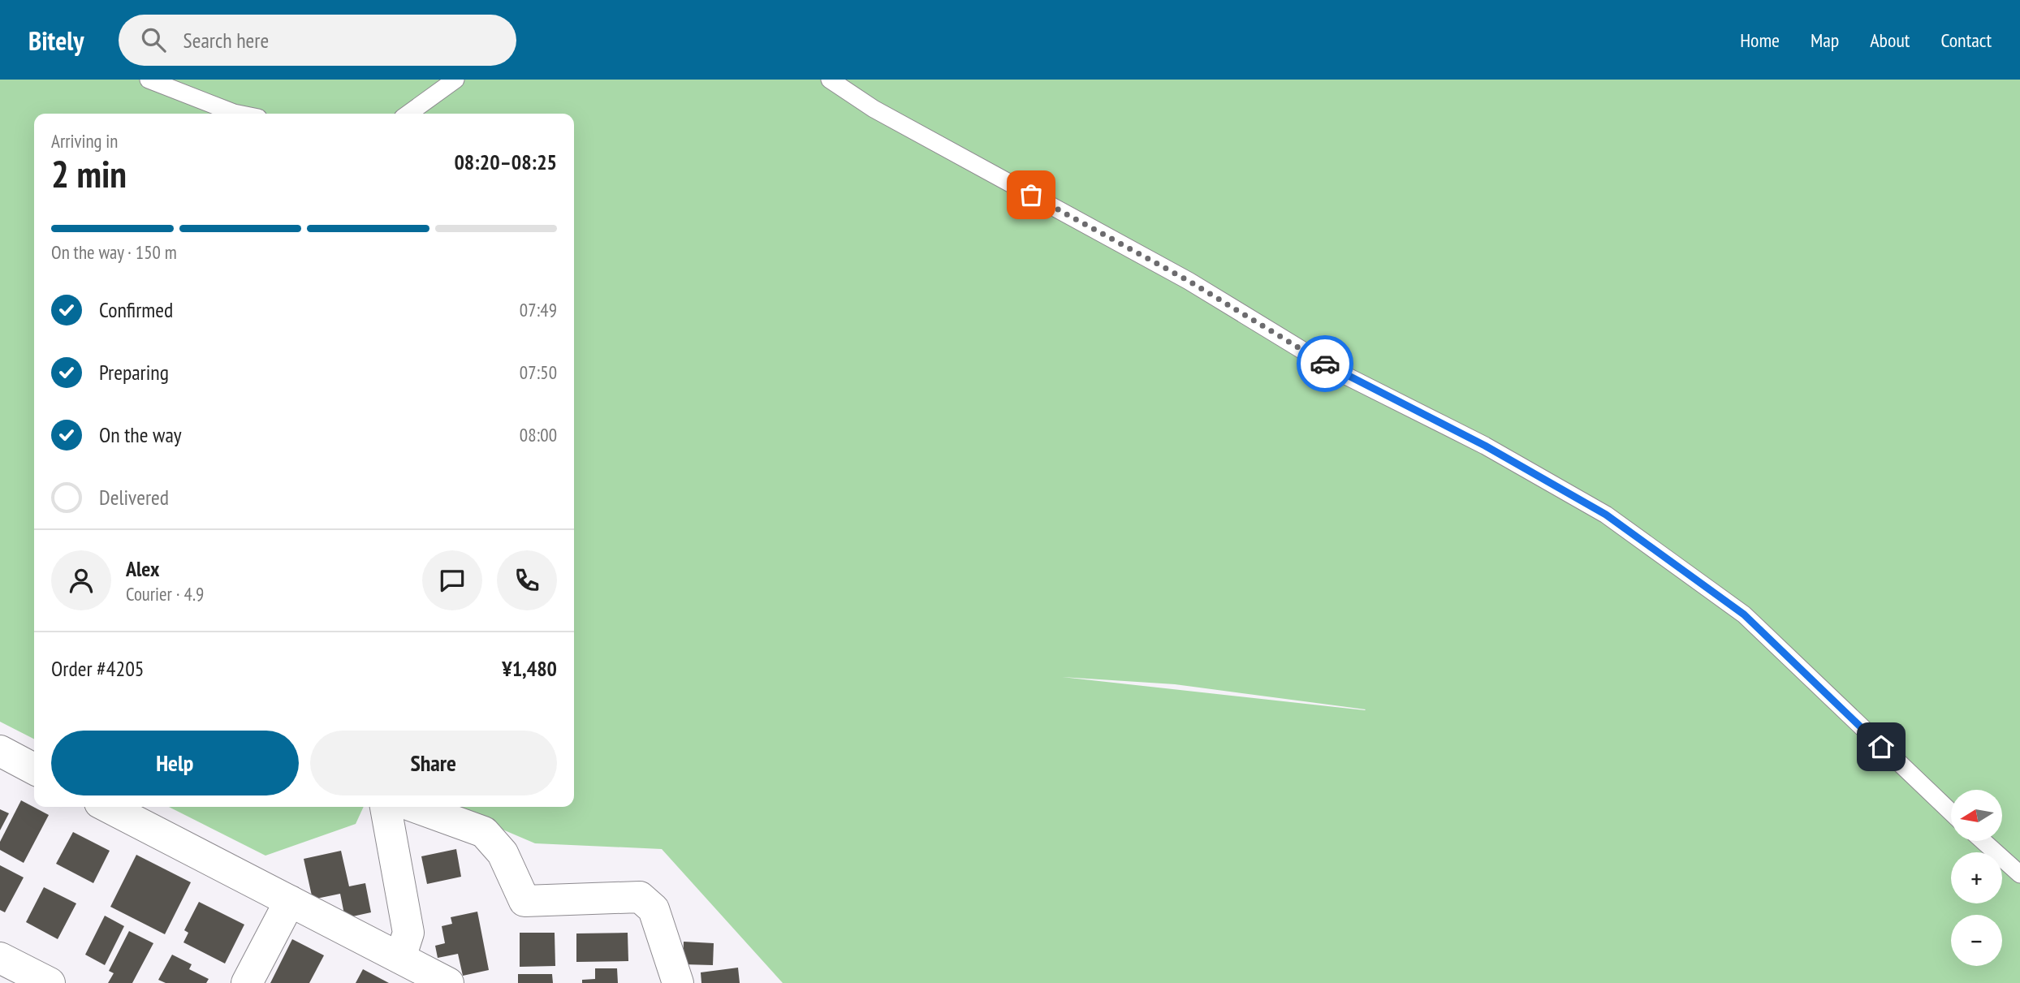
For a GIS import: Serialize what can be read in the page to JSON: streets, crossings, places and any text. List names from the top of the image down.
{
  "north": "left",
  "page": {
    "header": "Bitely",
    "search": "Search here",
    "nav": [
      "Home",
      "Map",
      "About",
      "Contact"
    ],
    "heading": ["2 min", "Arriving in", "08:20–08:25"],
    "panel": [
      "Alex",
      "Courier · 4.9",
      "Order #4205",
      "¥1,480"
    ],
    "bar": "On the way · 150 m",
    "list": [
      ["Confirmed", "07:49"],
      ["Preparing", "07:50"],
      ["On the way", "08:00"],
      "Delivered"
    ],
    "buttons": ["Help", "Share"],
    "map_buttons": ["+", "−"]
  }
}
